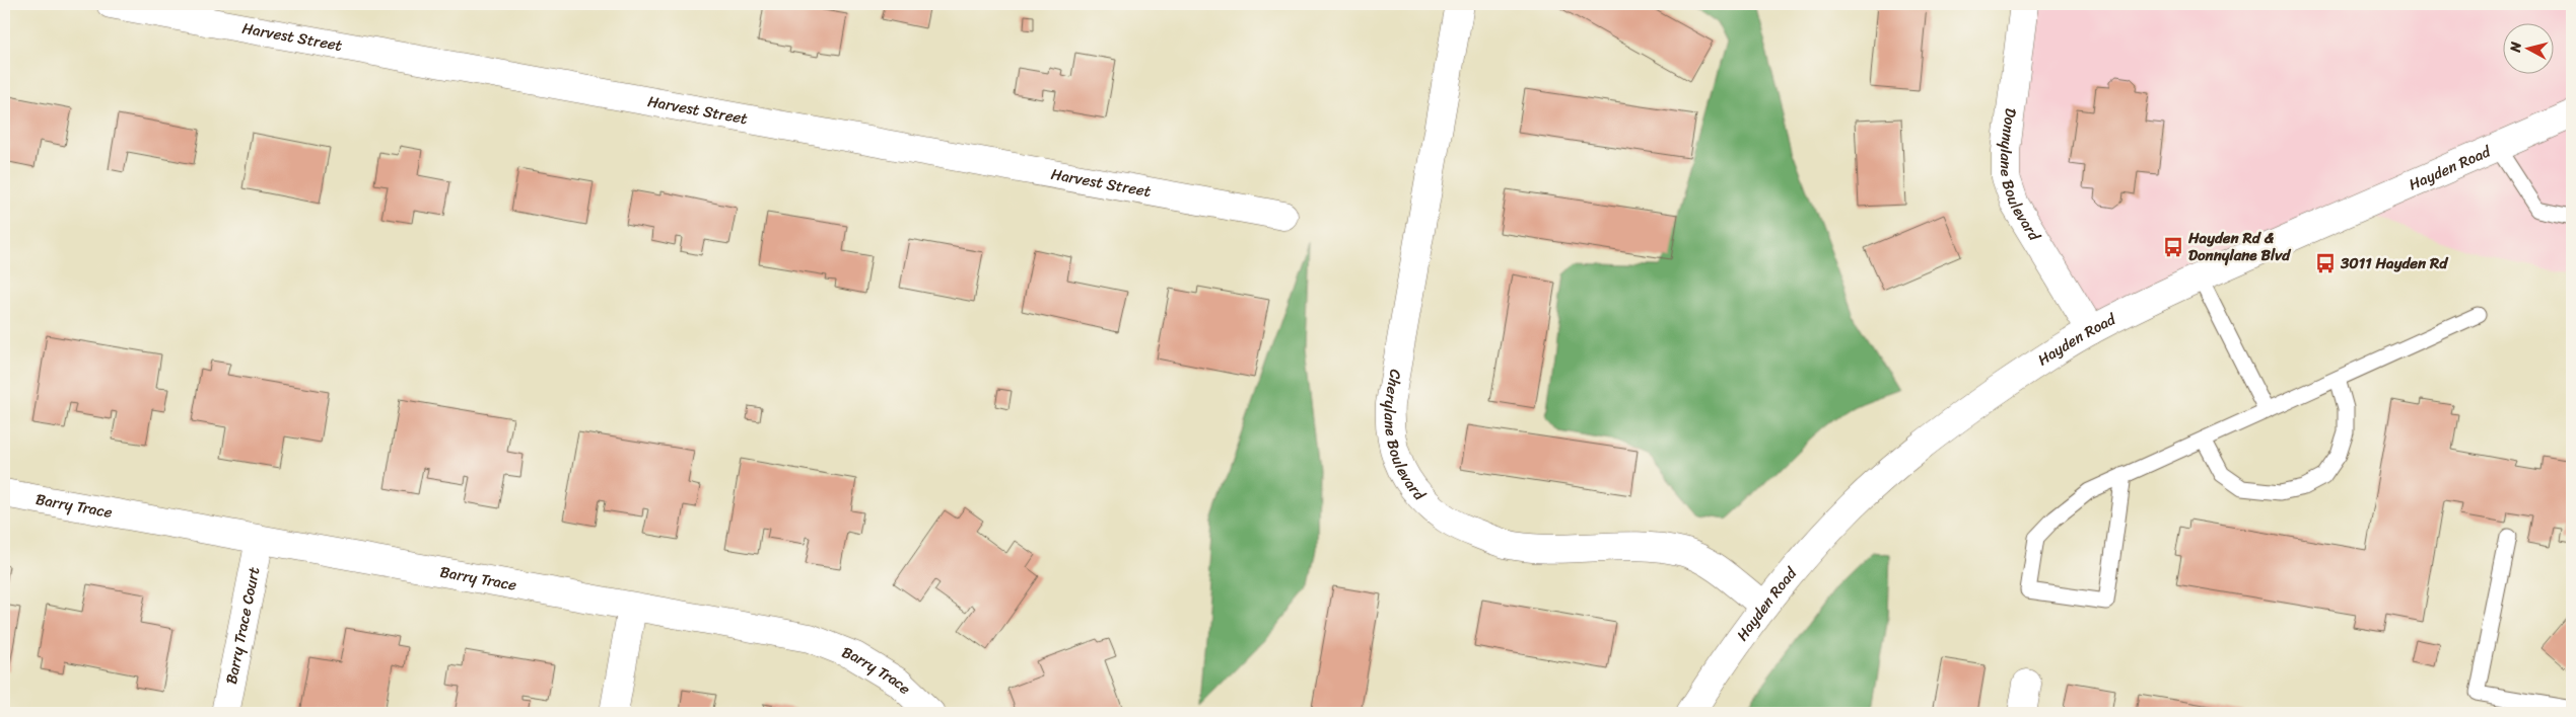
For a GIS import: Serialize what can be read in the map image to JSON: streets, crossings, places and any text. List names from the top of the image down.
{
  "streets": {
    "street": [
      "Harvest Street",
      "Hayden Road",
      "Donnylane Boulevard",
      "Cherylane Boulevard",
      "Barry Trace",
      "Barry Trace Court"
    ]
  },
  "crossings": [
    ["Hayden Road", "Donnylane Boulevard"],
    ["Hayden Road", "Cherylane Boulevard"],
    ["Barry Trace", "Barry Trace Court"]
  ],
  "places": {
    "bus stop": ["Hayden Rd & Donnylane Blvd", "3011 Hayden Rd"]
  },
  "north": "left"
}
